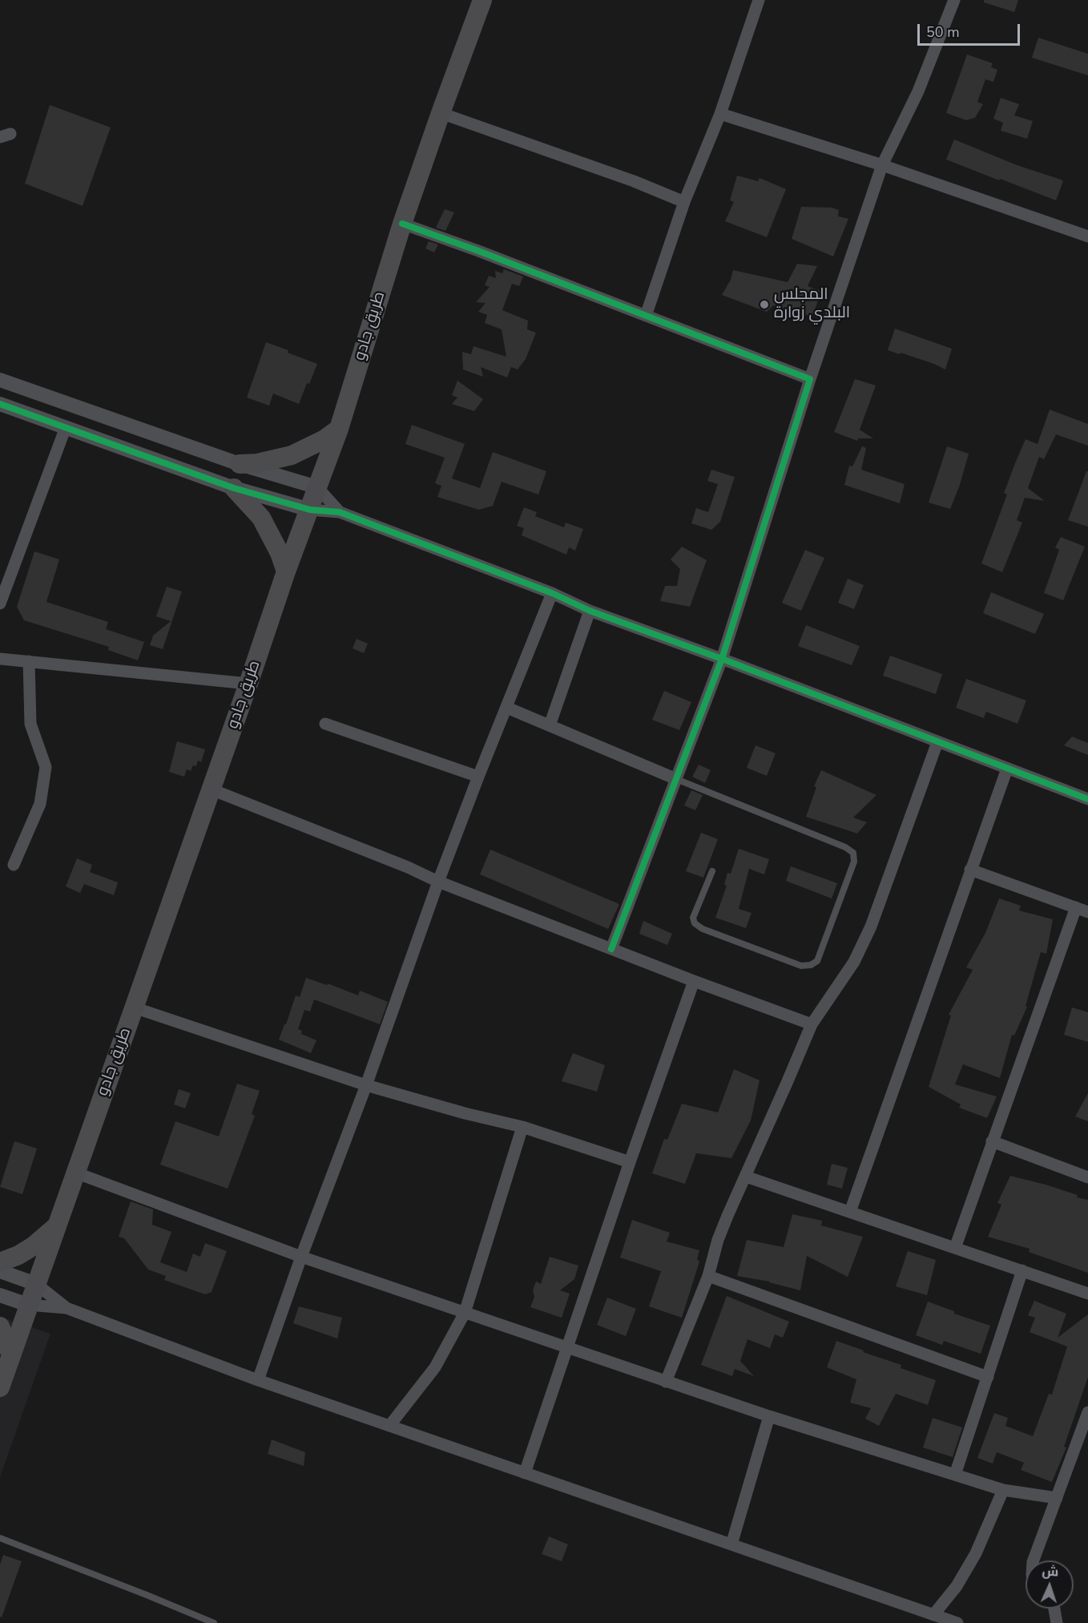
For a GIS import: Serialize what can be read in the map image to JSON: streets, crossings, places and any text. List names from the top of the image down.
{
  "streets": {
    "highway": ["طريق جادو"]
  },
  "places": ["المجلس البلدي زوارة"],
  "scale_bar": "50 m",
  "north": "top"
}
